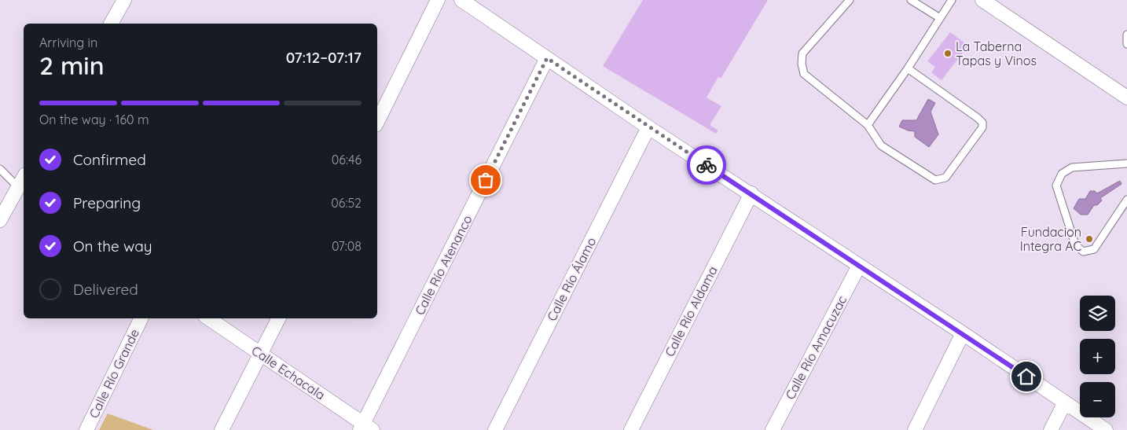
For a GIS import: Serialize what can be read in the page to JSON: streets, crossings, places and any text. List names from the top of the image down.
{
  "streets": {
    "street": [
      "Calle Río Atenanco",
      "Calle Río Álamo",
      "Calle Río Aldama",
      "Calle Río Amacuzac",
      "Calle Echacala",
      "Calle Río Grande"
    ]
  },
  "crossings": [
    ["Calle Río Atenanco", "Calle Echacala"]
  ],
  "places": ["La Taberna Tapas y Vinos", "Fundacion Integra AC"],
  "page": {
    "heading": ["2 min", "Arriving in", "07:12–07:17"],
    "bar": "On the way · 160 m",
    "list": [
      ["Confirmed", "06:46"],
      ["Preparing", "06:52"],
      ["On the way", "07:08"],
      "Delivered"
    ],
    "map_buttons": ["+", "−"]
  }
}
